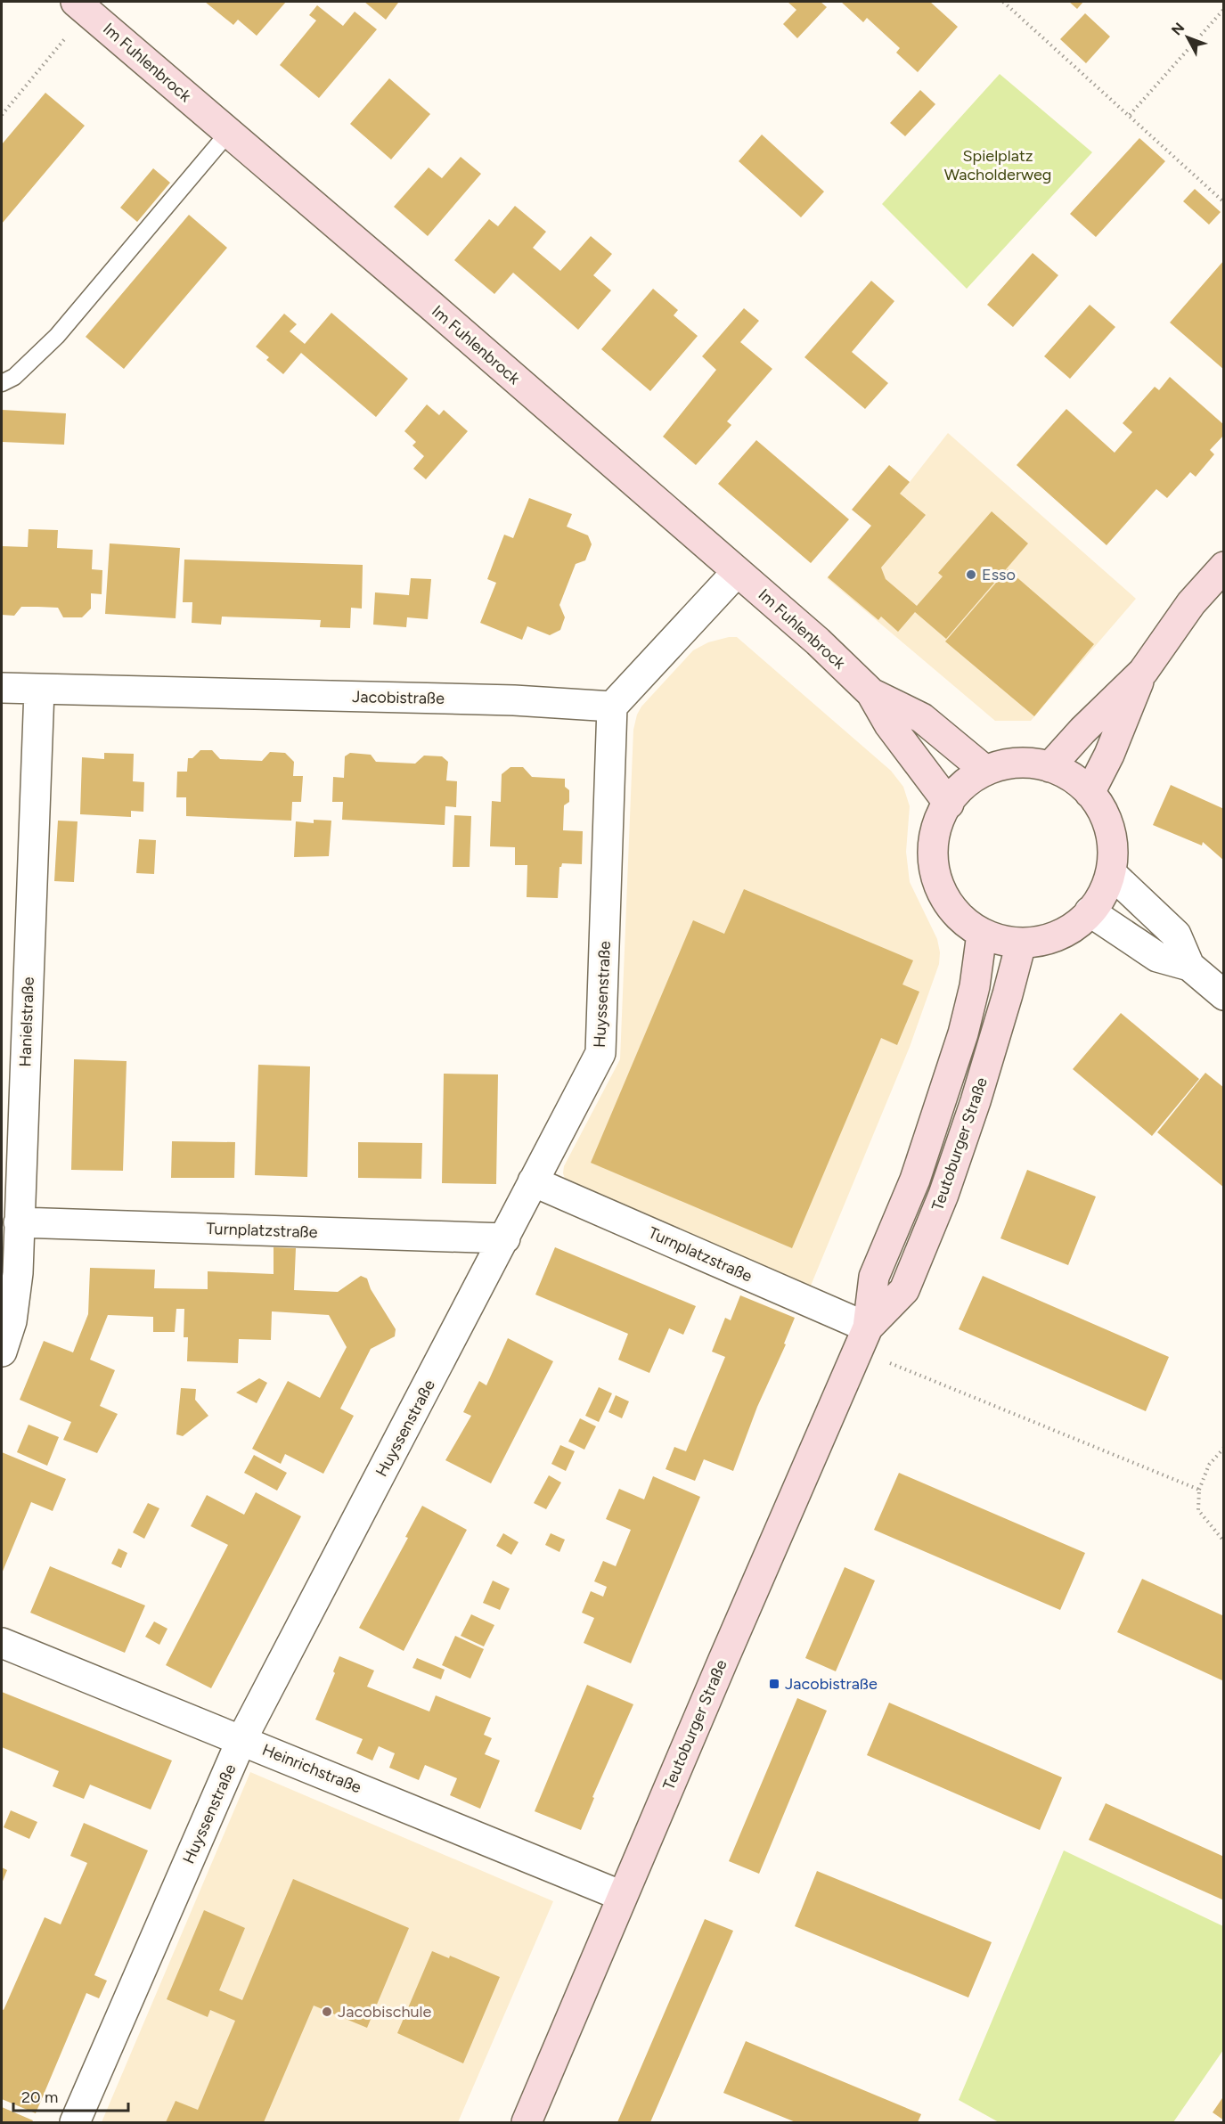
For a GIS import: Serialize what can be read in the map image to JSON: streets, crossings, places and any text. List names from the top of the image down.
{
  "streets": {
    "main road": ["Im Fuhlenbrock", "Teutoburger Straße"],
    "street": [
      "Jacobistraße",
      "Huyssenstraße",
      "Hanielstraße",
      "Turnplatzstraße",
      "Heinrichstraße"
    ]
  },
  "crossings": [
    ["Im Fuhlenbrock", "Teutoburger Straße"],
    ["Jacobistraße", "Huyssenstraße"],
    ["Jacobistraße", "Hanielstraße"],
    ["Huyssenstraße", "Turnplatzstraße"],
    ["Huyssenstraße", "Heinrichstraße"],
    ["Hanielstraße", "Turnplatzstraße"],
    ["Teutoburger Straße", "Turnplatzstraße"],
    ["Teutoburger Straße", "Heinrichstraße"]
  ],
  "parks": ["Spielplatz Wacholderweg"],
  "places": {
    "other": ["Esso", "Jacobischule"],
    "transit": ["Jacobistraße"]
  },
  "scale_bar": "20 m",
  "north": "top left"
}
